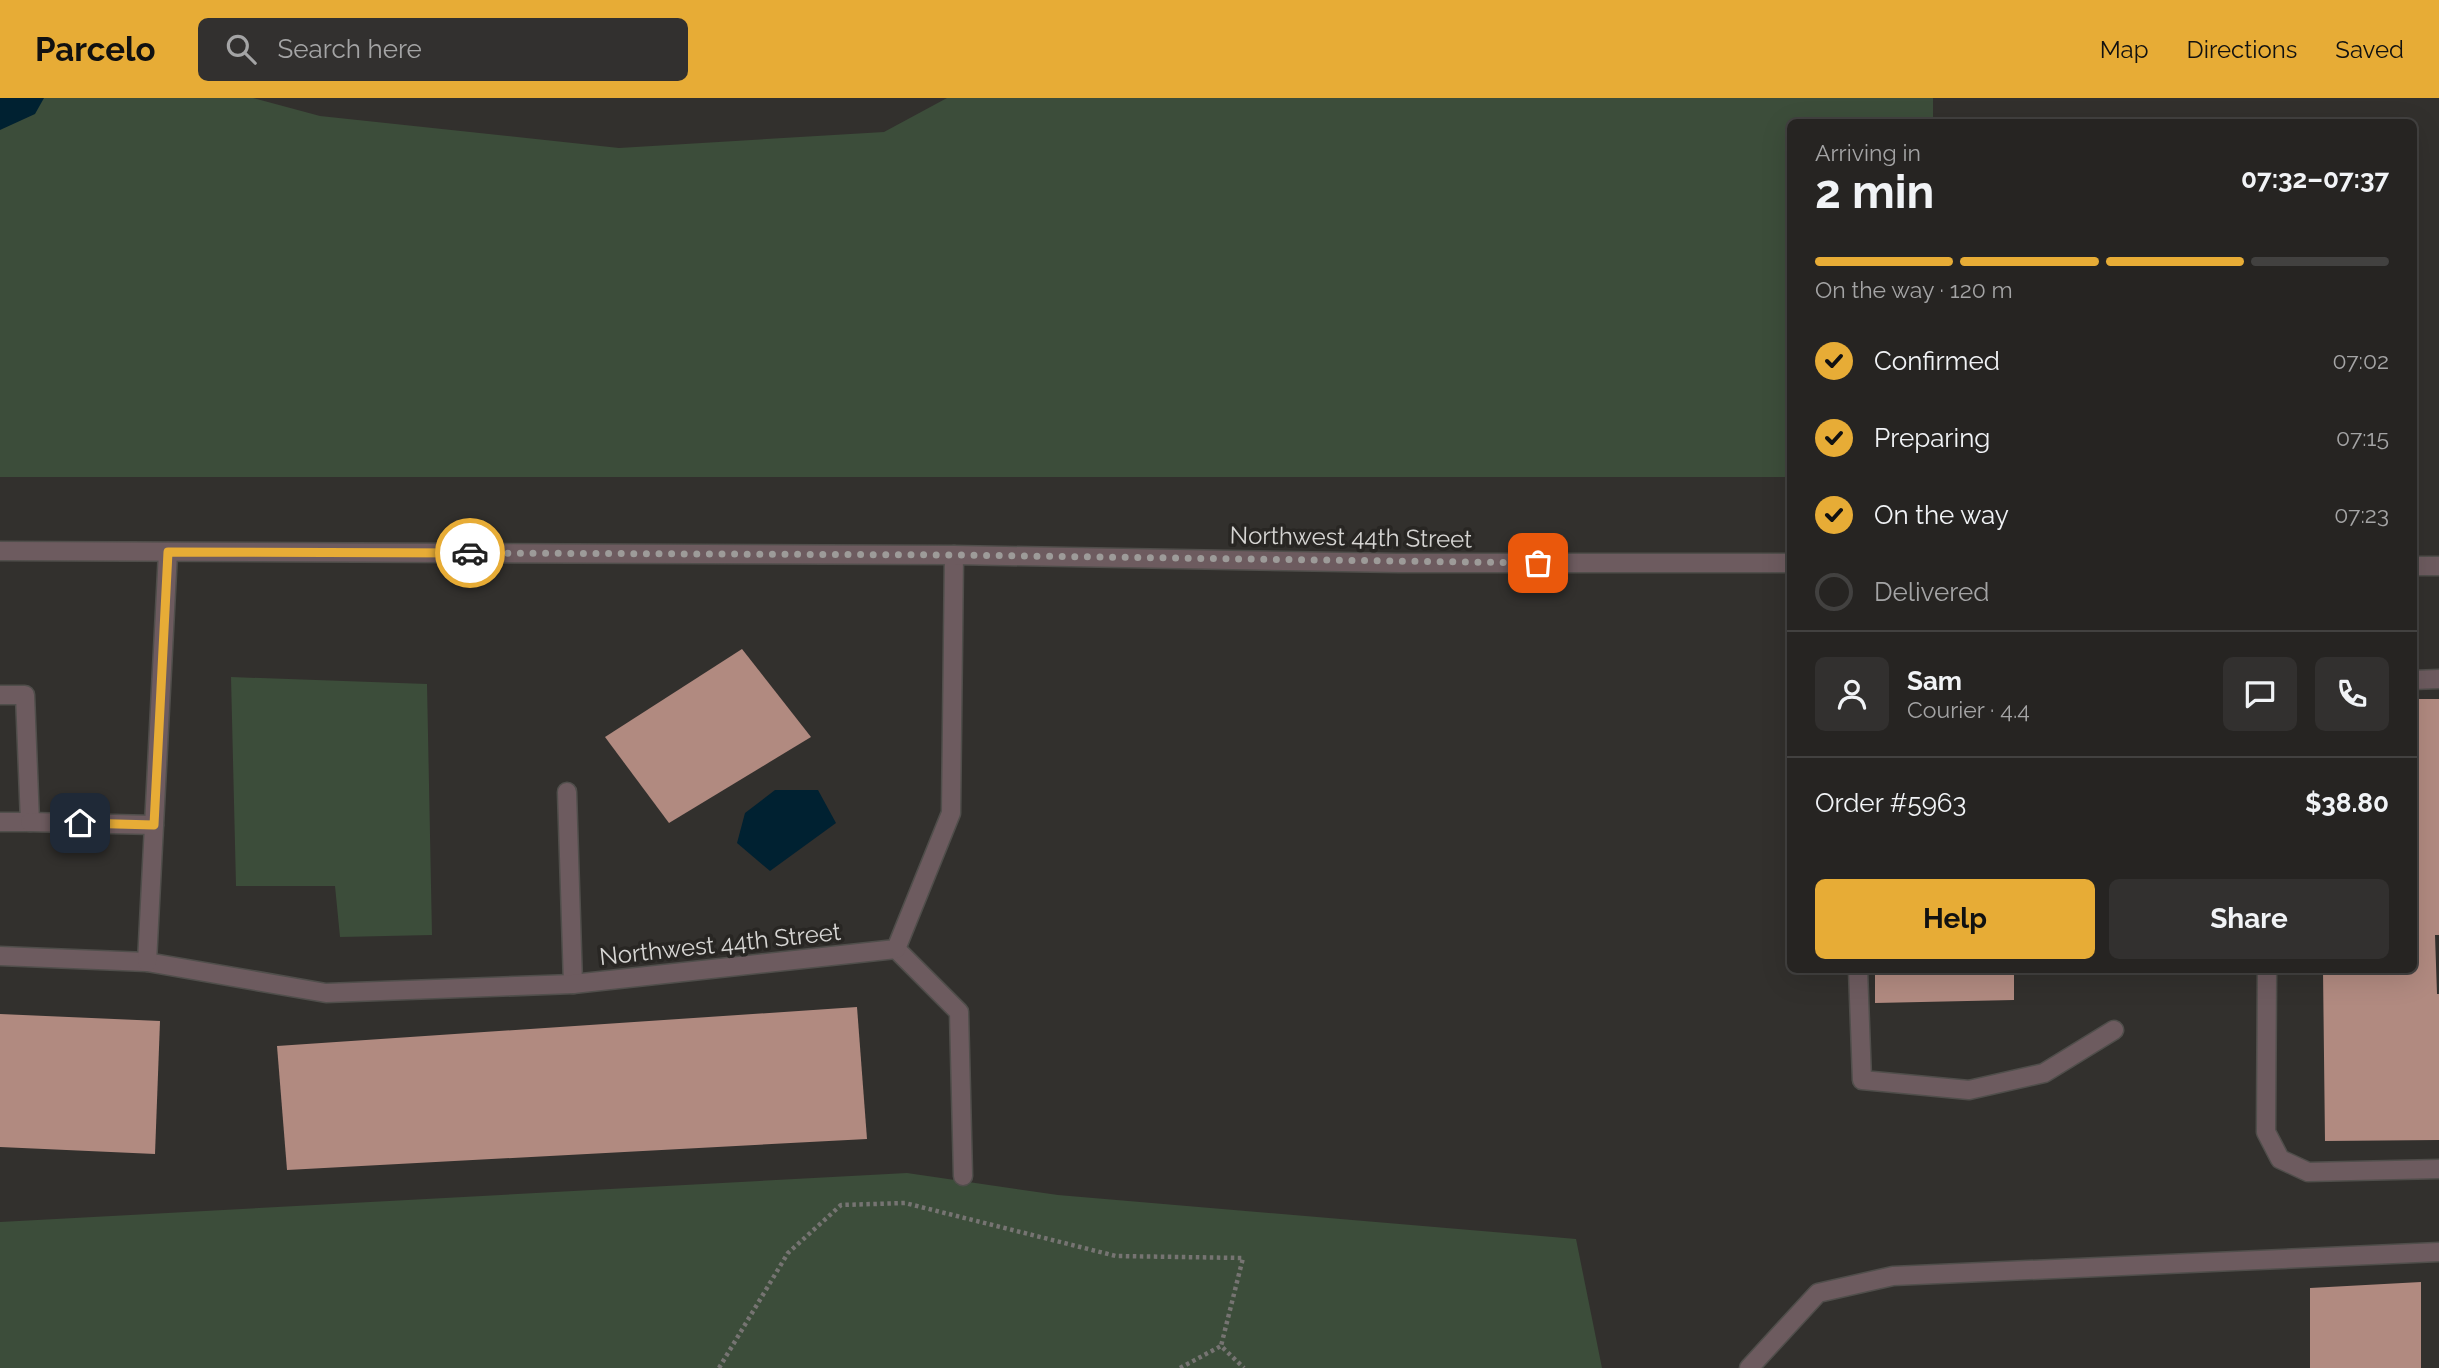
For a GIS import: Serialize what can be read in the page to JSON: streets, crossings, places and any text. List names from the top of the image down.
{
  "streets": {
    "street": ["Northwest 44th Street"]
  },
  "page": {
    "header": "Parcelo",
    "search": "Search here",
    "nav": ["Map", "Directions", "Saved"],
    "heading": ["2 min", "Arriving in", "07:32–07:37"],
    "panel": [
      "Sam",
      "Courier · 4.4",
      "Order #5963",
      "$38.80"
    ],
    "bar": "On the way · 120 m",
    "list": [
      ["Confirmed", "07:02"],
      ["Preparing", "07:15"],
      ["On the way", "07:23"],
      "Delivered"
    ],
    "buttons": ["Help", "Share"]
  }
}
